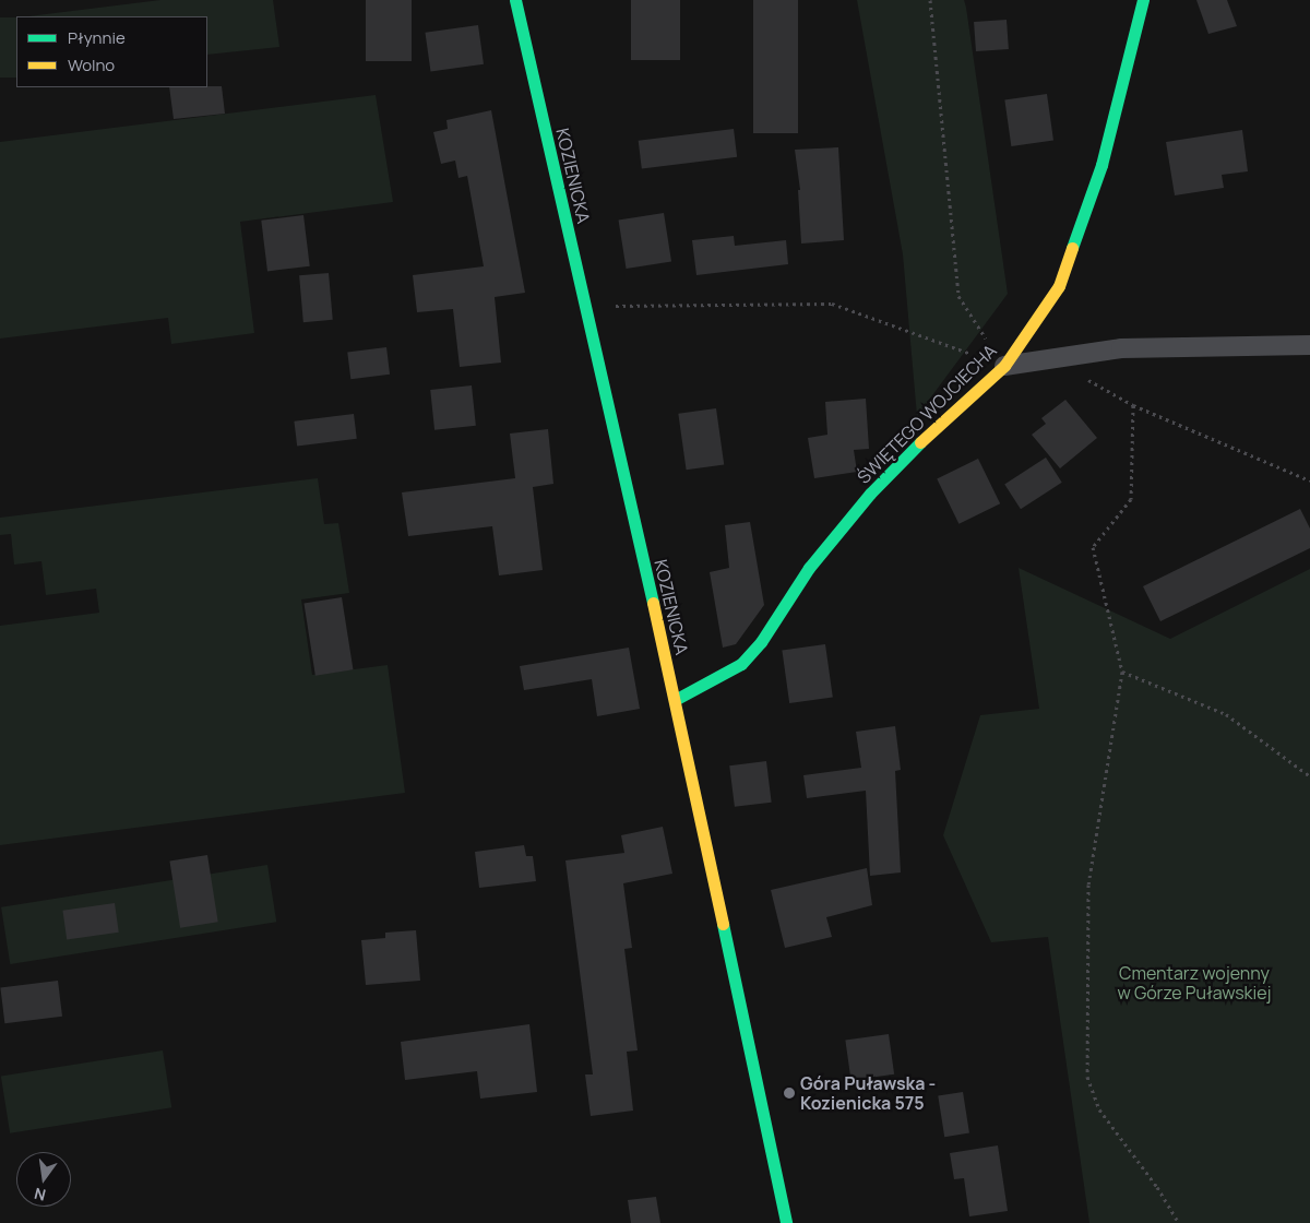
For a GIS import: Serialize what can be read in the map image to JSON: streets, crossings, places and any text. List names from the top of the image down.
{
  "streets": {
    "main road": ["KOZIENICKA", "ŚWIĘTEGO WOJCIECHA"]
  },
  "crossings": [
    ["KOZIENICKA", "ŚWIĘTEGO WOJCIECHA"]
  ],
  "parks": ["Cmentarz wojenny w Górze Puławskiej"],
  "places": ["Góra Puławska - Kozienicka 575"],
  "legend": ["Płynnie", "Wolno"],
  "north": "bottom"
}
